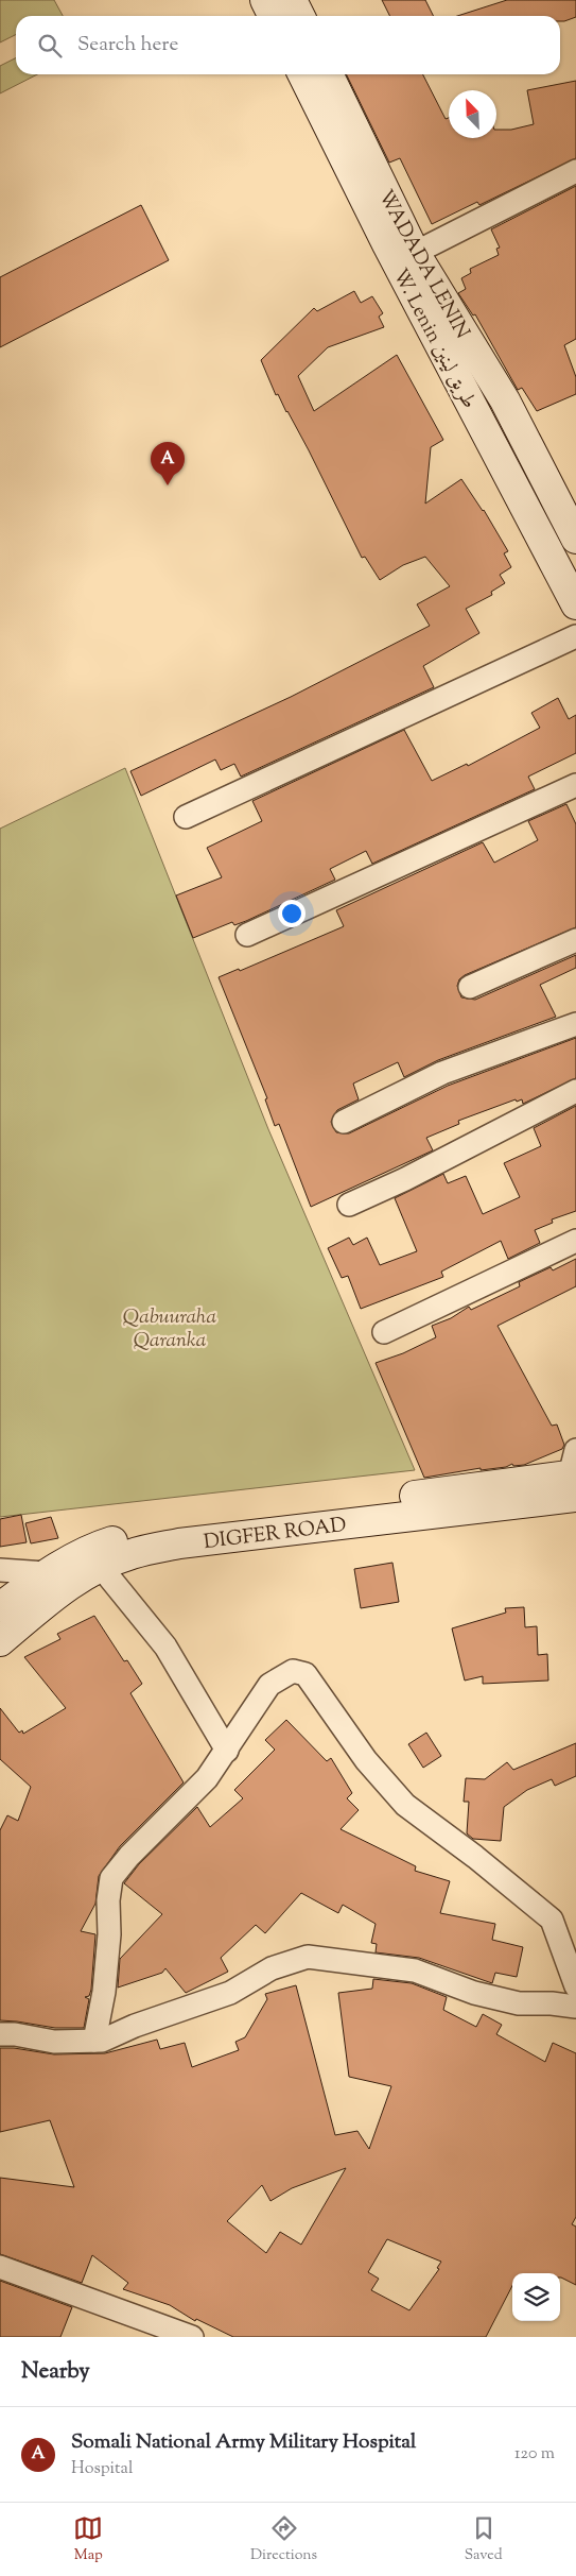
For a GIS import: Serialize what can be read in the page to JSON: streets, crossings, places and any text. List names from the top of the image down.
{
  "streets": {
    "street": ["WADADA LENIN", "W. Lenin طريق لينين", "DIGFER ROAD"]
  },
  "parks": ["Qabuuraha Qaranka"],
  "north": "top left",
  "page": {
    "search": "Search here",
    "pins": "A",
    "heading": "Nearby",
    "list": [
      {
        "mark": "A",
        "name": "Somali National Army Military Hospital",
        "note": "Hospital",
        "value": "120 m"
      }
    ],
    "nav": ["Map", "Directions", "Saved"]
  }
}
